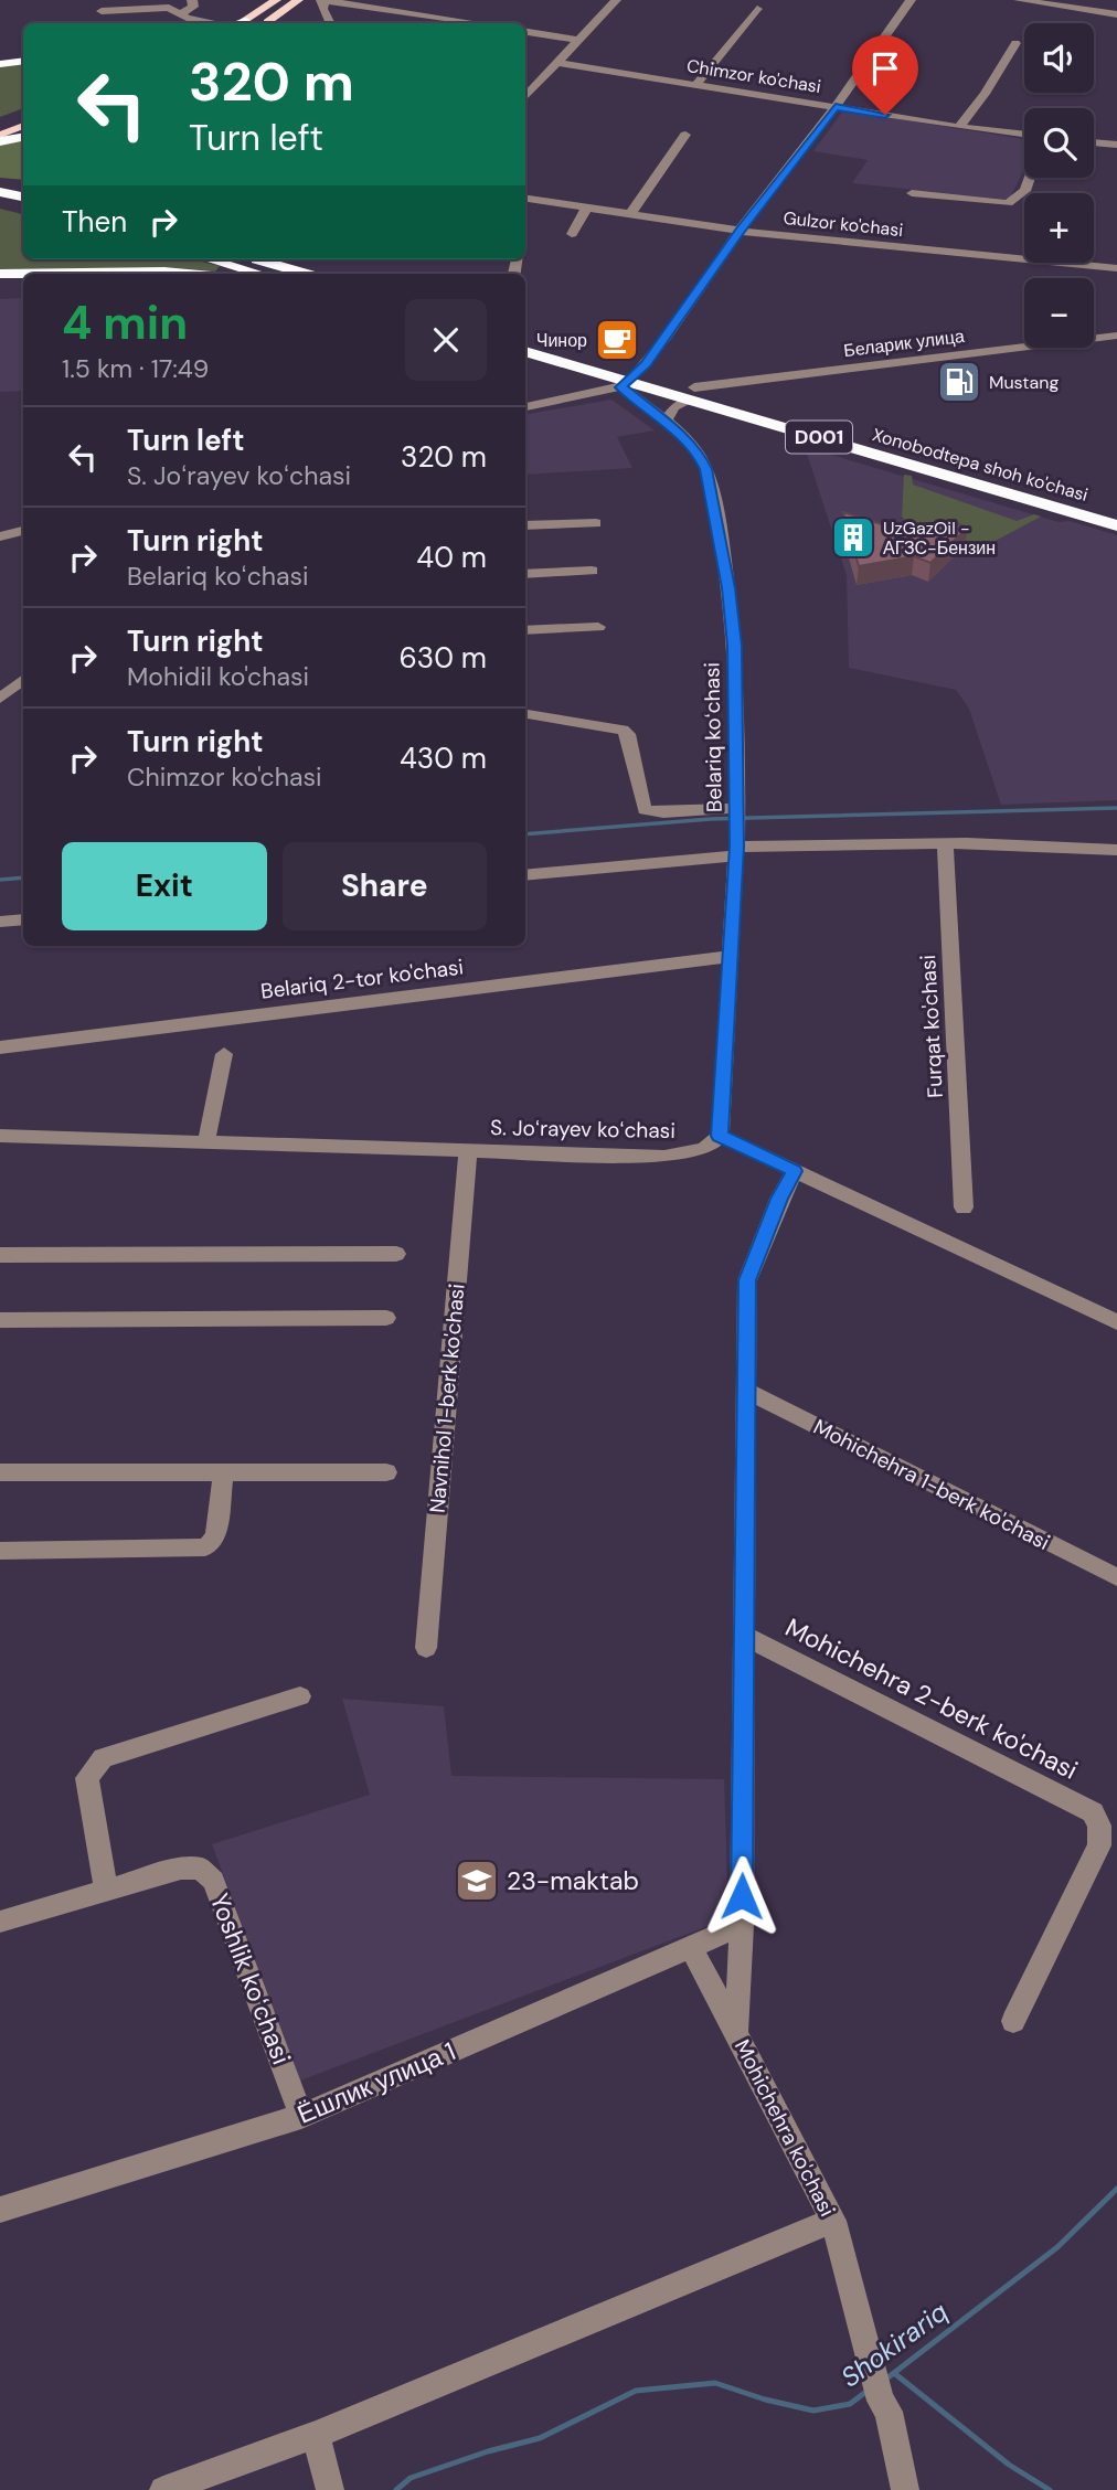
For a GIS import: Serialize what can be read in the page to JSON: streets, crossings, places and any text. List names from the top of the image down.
{
  "streets": {
    "highway": ["D001", "Xonobodtepa shoh ko'chasi"],
    "street": [
      "Chimzor ko'chasi",
      "Gulzor ko'chasi",
      "Беларик улица",
      "Belariq koʻchasi",
      "Belariq 2-tor ko'chasi",
      "Furqat ko'chasi",
      "S. Joʻrayev koʻchasi",
      "Navnihol 1-berk ko'chasi",
      "Mohichehra 1-berk ko'chasi",
      "Mohichehra 2-berk ko'chasi",
      "Yoshlik koʻchasi",
      "Ёшлик улица 1",
      "Mohichehra ko'chasi"
    ]
  },
  "crossings": [
    ["Беларик улица", "Xonobodtepa shoh ko'chasi"],
    ["Xonobodtepa shoh ko'chasi", "Belariq koʻchasi"],
    ["Belariq koʻchasi", "Belariq 2-tor ko'chasi"],
    ["Belariq koʻchasi", "S. Joʻrayev koʻchasi"],
    ["S. Joʻrayev koʻchasi", "Navnihol 1-berk ko'chasi"],
    ["Mohichehra 1-berk ko'chasi", "Mohichehra ko'chasi"],
    ["Mohichehra 2-berk ko'chasi", "Mohichehra ko'chasi"],
    ["Yoshlik koʻchasi", "Ёшлик улица 1"],
    ["Ёшлик улица 1", "Mohichehra ko'chasi"]
  ],
  "water": ["Shokirariq"],
  "places": {
    "cafe": ["Чинор"],
    "fuel station": ["Mustang"],
    "building": ["UzGazOil - АГЗС-Бензин"],
    "school or university": ["23-maktab"]
  },
  "page": {
    "map_buttons": ["+", "−"],
    "turn": ["320 m", "Turn left"],
    "then": "Then",
    "heading": ["4 min", "1.5 km · 17:49"],
    "list": [
      {
        "name": "Turn left",
        "note": "S. Joʻrayev koʻchasi",
        "value": "320 m"
      },
      {
        "name": "Turn right",
        "note": "Belariq koʻchasi",
        "value": "40 m"
      },
      {
        "name": "Turn right",
        "note": "Mohidil ko'chasi",
        "value": "630 m"
      },
      {
        "name": "Turn right",
        "note": "Chimzor ko'chasi",
        "value": "430 m"
      }
    ],
    "buttons": ["Exit", "Share"]
  }
}
